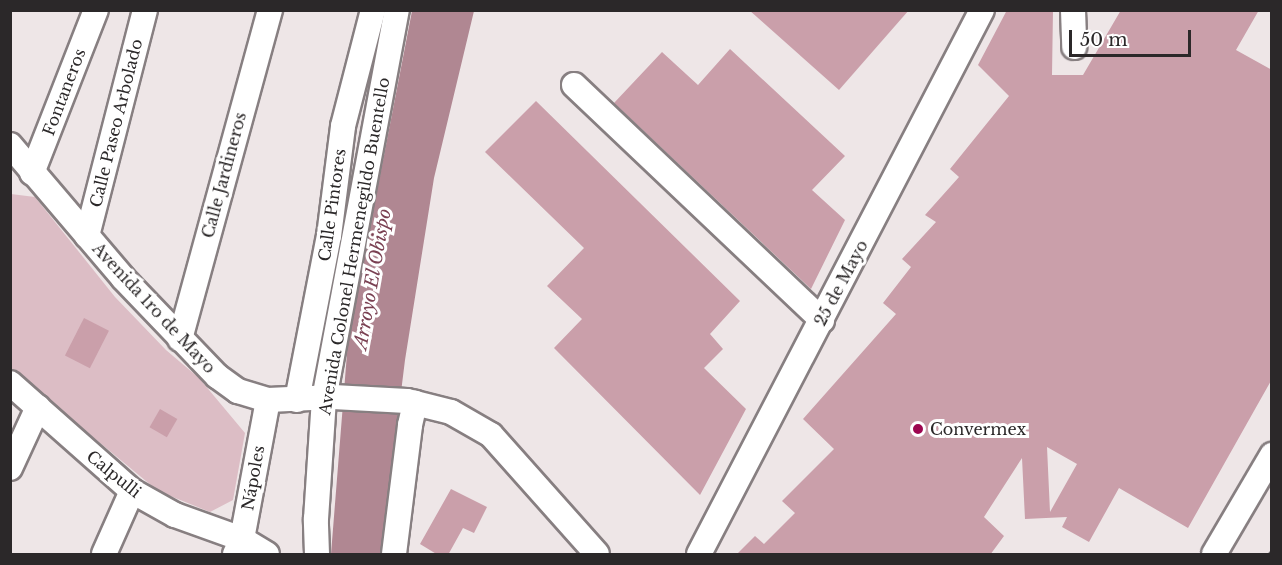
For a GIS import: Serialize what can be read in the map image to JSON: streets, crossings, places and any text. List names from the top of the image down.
{
  "streets": {
    "street": [
      "Fontaneros",
      "Calle Paseo Arbolado",
      "Calle Jardineros",
      "Calle Pintores",
      "Avenida Colonel Hermenegildo Buentello",
      "25 de Mayo",
      "Avenida 1ro de Mayo",
      "Calpulli",
      "Nápoles"
    ]
  },
  "crossings": [
    ["Fontaneros", "Avenida 1ro de Mayo"],
    ["Calle Paseo Arbolado", "Avenida 1ro de Mayo"],
    ["Calle Jardineros", "Avenida 1ro de Mayo"],
    ["Calle Pintores", "Avenida 1ro de Mayo"],
    ["Avenida Colonel Hermenegildo Buentello", "Avenida 1ro de Mayo"],
    ["Avenida 1ro de Mayo", "Nápoles"],
    ["Calpulli", "Nápoles"]
  ],
  "water": ["Arroyo El Obispo"],
  "places": ["Convermex"],
  "scale_bar": "50 m"
}
